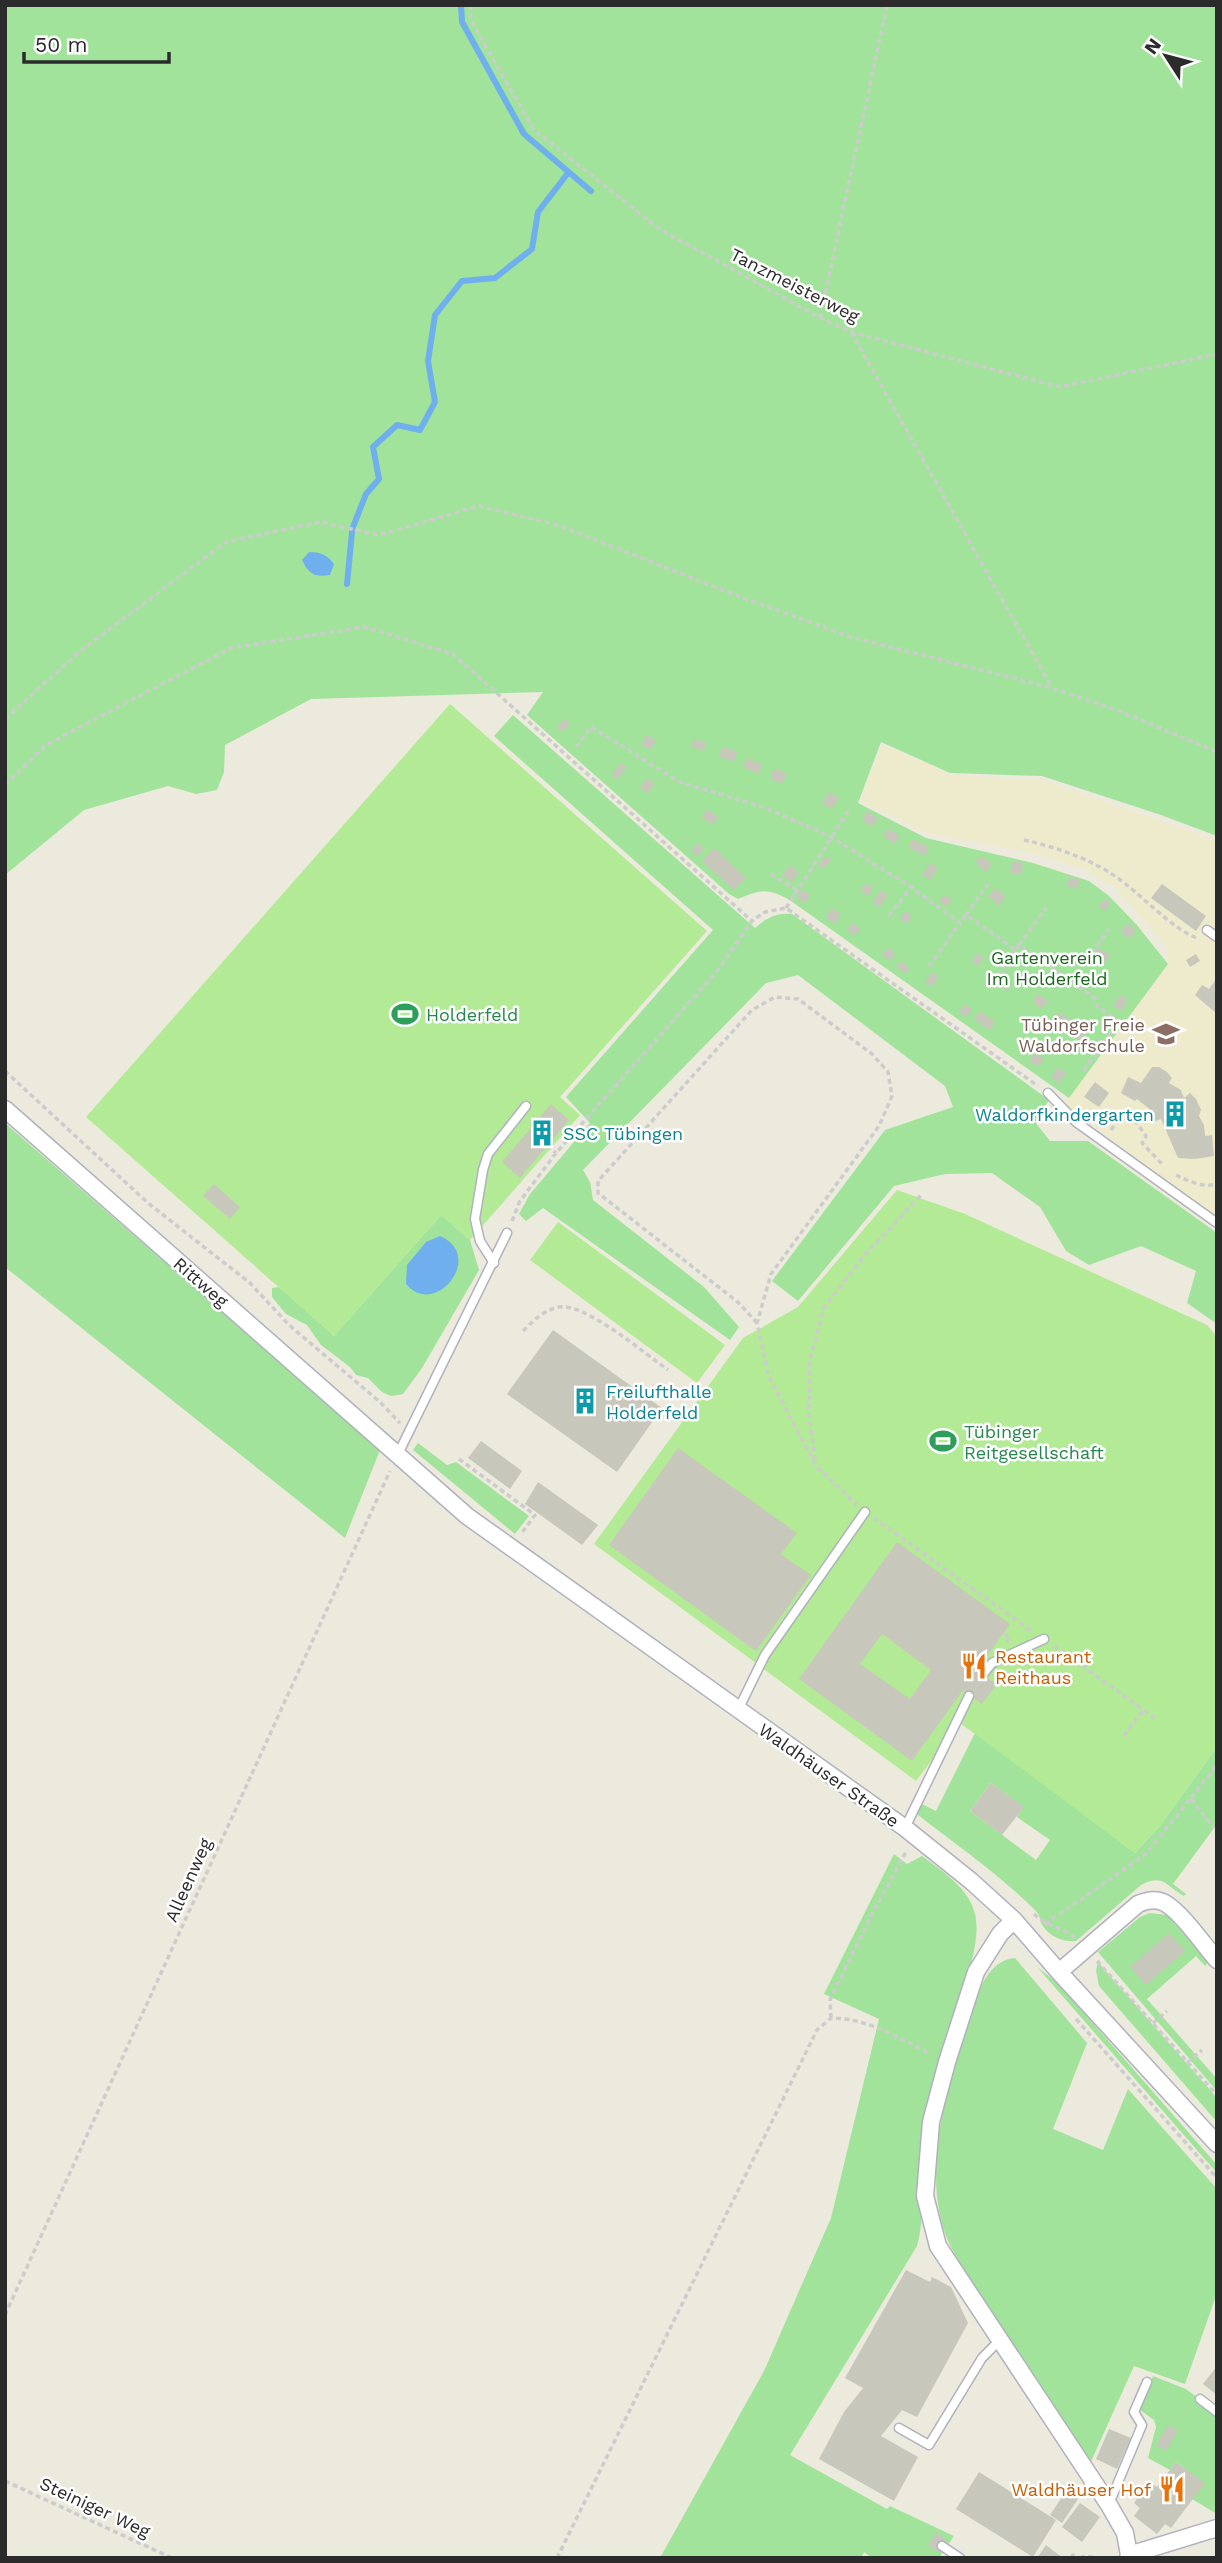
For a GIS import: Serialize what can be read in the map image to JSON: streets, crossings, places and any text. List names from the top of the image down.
{
  "streets": {
    "street": ["Rittweg", "Waldhäuser Straße"],
    "path": ["Tanzmeisterweg", "Alleenweg", "Steiniger Weg"]
  },
  "crossings": [
    ["Rittweg", "Waldhäuser Straße"],
    ["Rittweg", "Alleenweg"],
    ["Waldhäuser Straße", "Alleenweg"]
  ],
  "parks": ["Gartenverein Im Holderfeld"],
  "places": {
    "sports": ["Holderfeld", "Tübinger Reitgesellschaft"],
    "school or university": ["Tübinger Freie Waldorfschule"],
    "building": ["Waldorfkindergarten", "SSC Tübingen", "Freilufthalle Holderfeld"],
    "restaurant": ["Restaurant Reithaus", "Waldhäuser Hof"]
  },
  "scale_bar": "50 m",
  "north": "top left"
}
